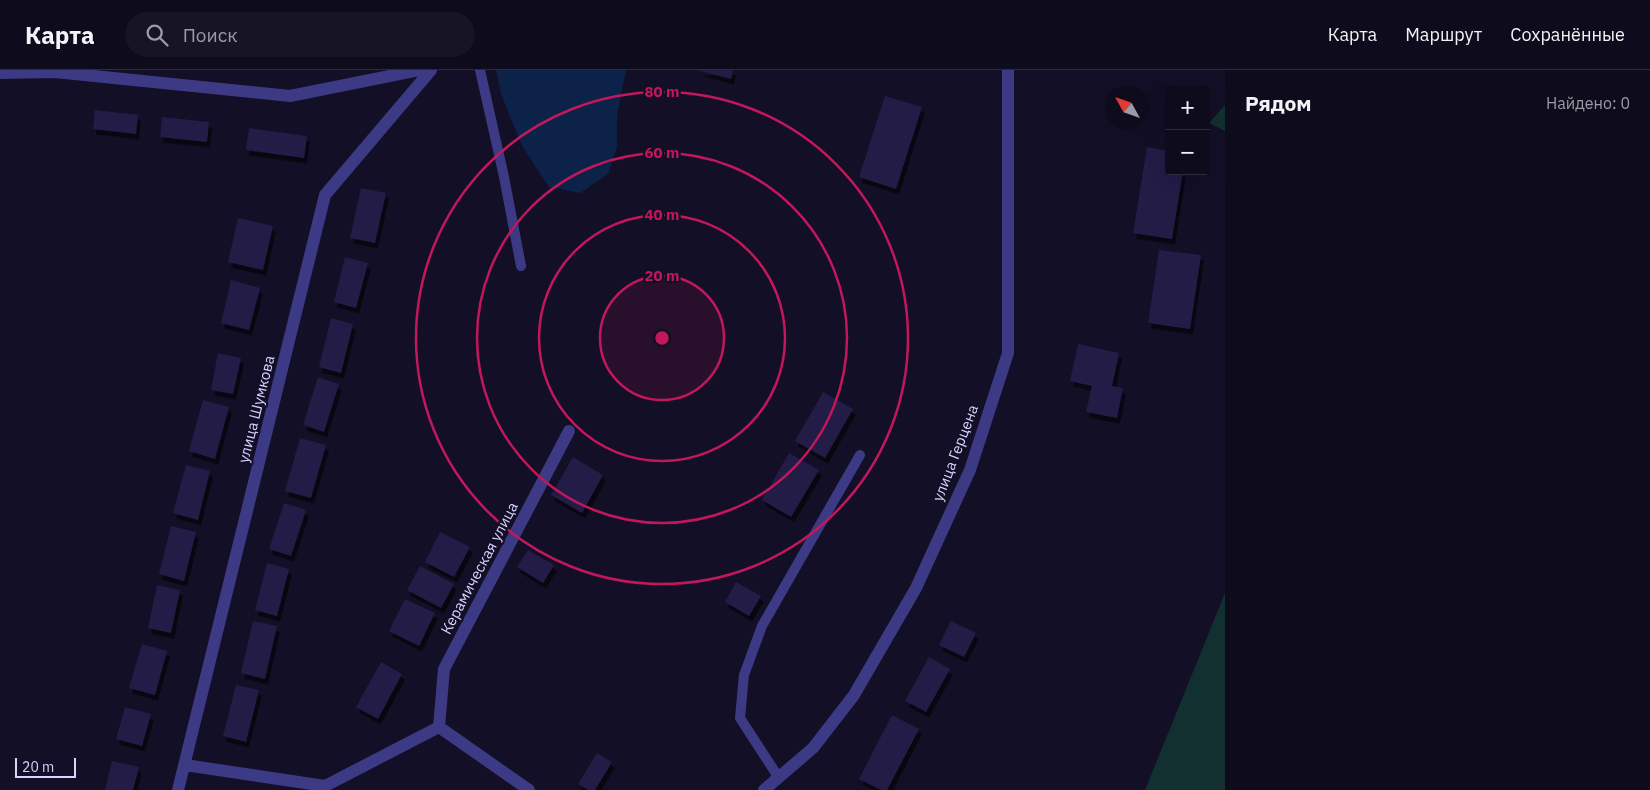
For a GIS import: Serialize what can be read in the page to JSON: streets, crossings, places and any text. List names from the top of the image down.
{
  "streets": {
    "street": ["улица Шумкова", "улица Герцена", "Керамическая улица"]
  },
  "scale_bar": "20 m",
  "north": "top left",
  "page": {
    "header": "Карта",
    "search": "Поиск",
    "nav": ["Карта", "Маршрут", "Сохранённые"],
    "heading": ["Рядом", "Найдено: 0"],
    "map_buttons": ["+", "−"],
    "scale": "20 m"
  },
  "rings": [
    "80 m",
    "60 m",
    "40 m",
    "20 m"
  ]
}
